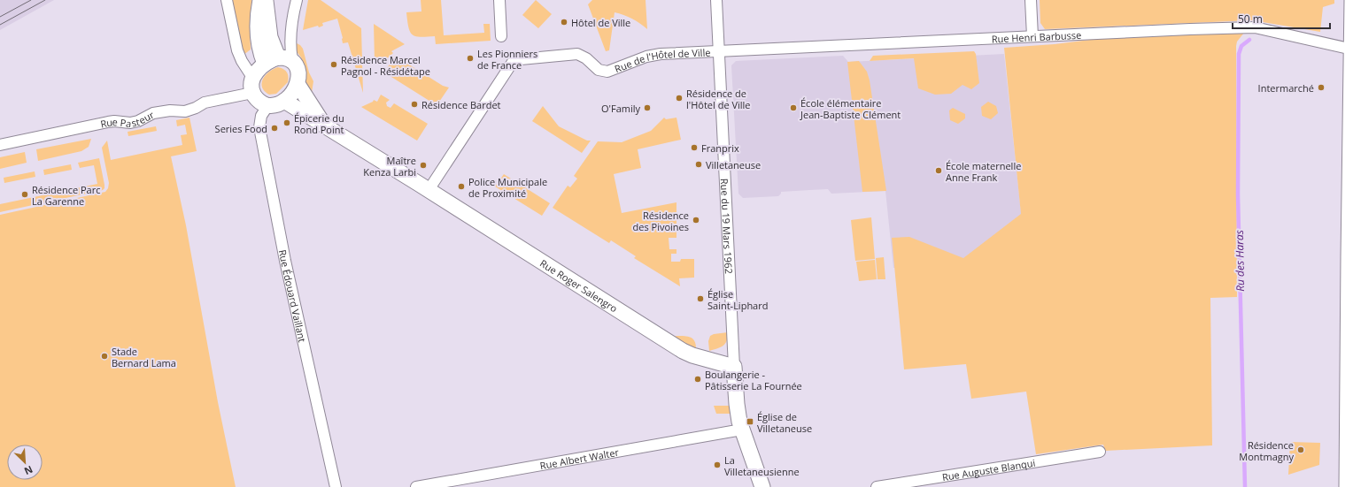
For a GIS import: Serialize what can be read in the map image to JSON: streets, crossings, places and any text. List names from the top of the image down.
{
  "streets": {
    "street": [
      "Rue Henri Barbusse",
      "Rue de l'Hôtel de Ville",
      "Rue Pasteur",
      "Rue du 19 Mars 1962",
      "Rue Roger Salengro",
      "Rue Édouard Vaillant",
      "Rue Albert Walter",
      "Rue Auguste Blanqui"
    ]
  },
  "crossings": [
    ["Rue Henri Barbusse", "Rue de l'Hôtel de Ville"],
    ["Rue Henri Barbusse", "Rue du 19 Mars 1962"],
    ["Rue de l'Hôtel de Ville", "Rue du 19 Mars 1962"],
    ["Rue de l'Hôtel de Ville", "Rue Roger Salengro"],
    ["Rue Pasteur", "Rue Roger Salengro"],
    ["Rue Pasteur", "Rue Édouard Vaillant"],
    ["Rue du 19 Mars 1962", "Rue Roger Salengro"],
    ["Rue Roger Salengro", "Rue Édouard Vaillant"]
  ],
  "water": ["Ru des Haras"],
  "places": {
    "other": [
      "Hôtel de Ville",
      "Les Pionniers de France",
      "Résidence Marcel Pagnol - Résidétape",
      "Intermarché",
      "Résidence de l'Hôtel de Ville",
      "Résidence Bardet",
      "O'Family",
      "École élémentaire Jean-Baptiste Clément",
      "Épicerie du Rond Point",
      "Series Food",
      "Franprix",
      "Villetaneuse",
      "Maître Kenza Larbi",
      "École maternelle Anne Frank",
      "Police Municipale de Proximité",
      "Résidence Parc La Garenne",
      "Résidence des Pivoines",
      "Église Saint-Liphard",
      "Stade Bernard Lama",
      "Boulangerie - Pâtisserie La Fournée",
      "Résidence Montmagny",
      "La Villetaneusienne"
    ],
    "transit": ["Église de Villetaneuse"]
  },
  "scale_bar": "50 m",
  "north": "bottom right"
}
